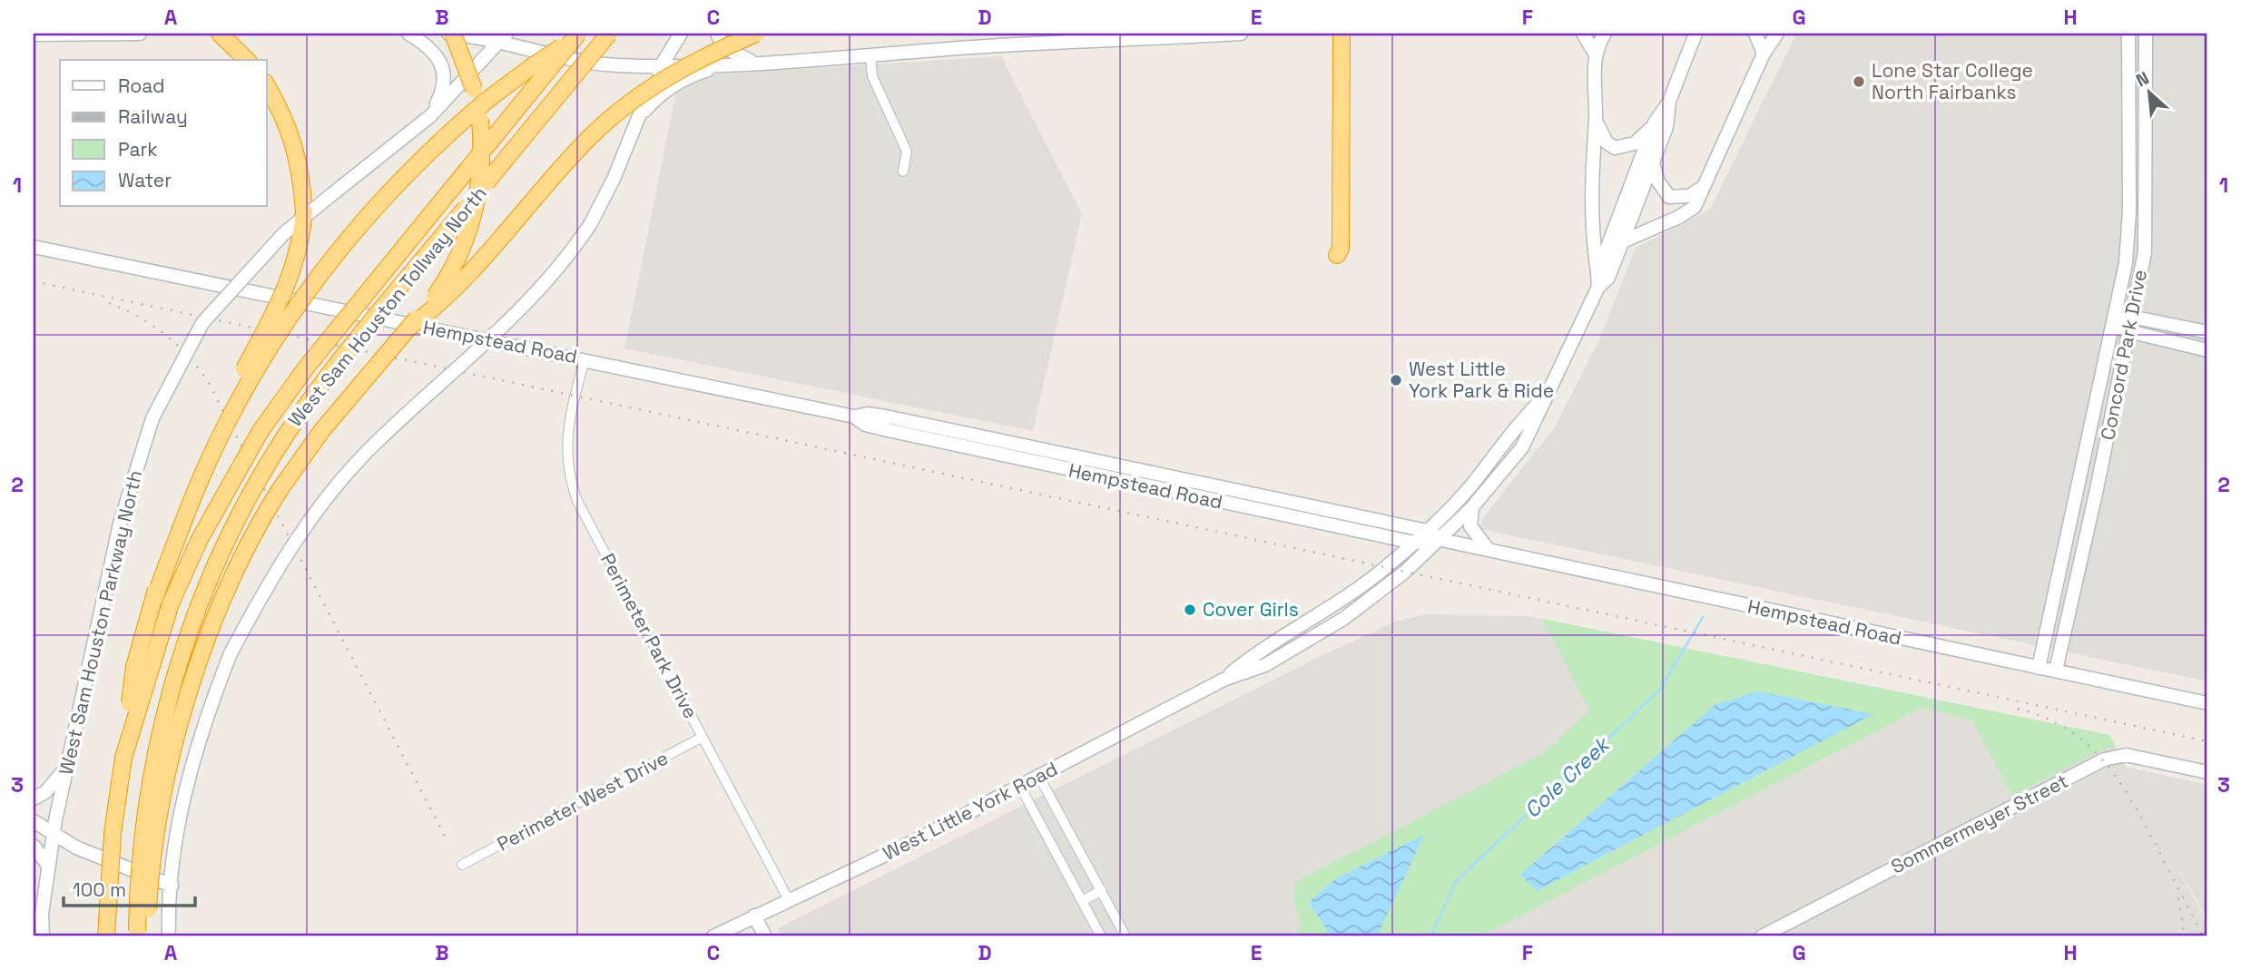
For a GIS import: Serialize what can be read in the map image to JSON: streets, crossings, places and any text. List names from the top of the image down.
{
  "streets": {
    "highway": ["West Sam Houston Tollway North"],
    "main road": [
      "Hempstead Road",
      "Concord Park Drive",
      "West Sam Houston Parkway North",
      "West Little York Road",
      "Sommermeyer Street"
    ],
    "street": ["Perimeter Park Drive", "Perimeter West Drive"]
  },
  "crossings": [
    ["Hempstead Road", "Concord Park Drive"],
    ["Hempstead Road", "Perimeter Park Drive"],
    ["Hempstead Road", "West Little York Road"],
    ["Perimeter Park Drive", "Perimeter West Drive"],
    ["Perimeter Park Drive", "West Little York Road"]
  ],
  "water": ["Cole Creek"],
  "places": ["Lone Star College North Fairbanks", "West Little York Park & Ride", "Cover Girls"],
  "legend": [
    "Road",
    "Railway",
    "Park",
    "Water"
  ],
  "scale_bar": "100 m",
  "north": "top left",
  "grid": {
    "columns": [
      "A",
      "B",
      "C",
      "D",
      "E",
      "F",
      "G",
      "H"
    ],
    "rows": ["1", "2", "3"]
  }
}
